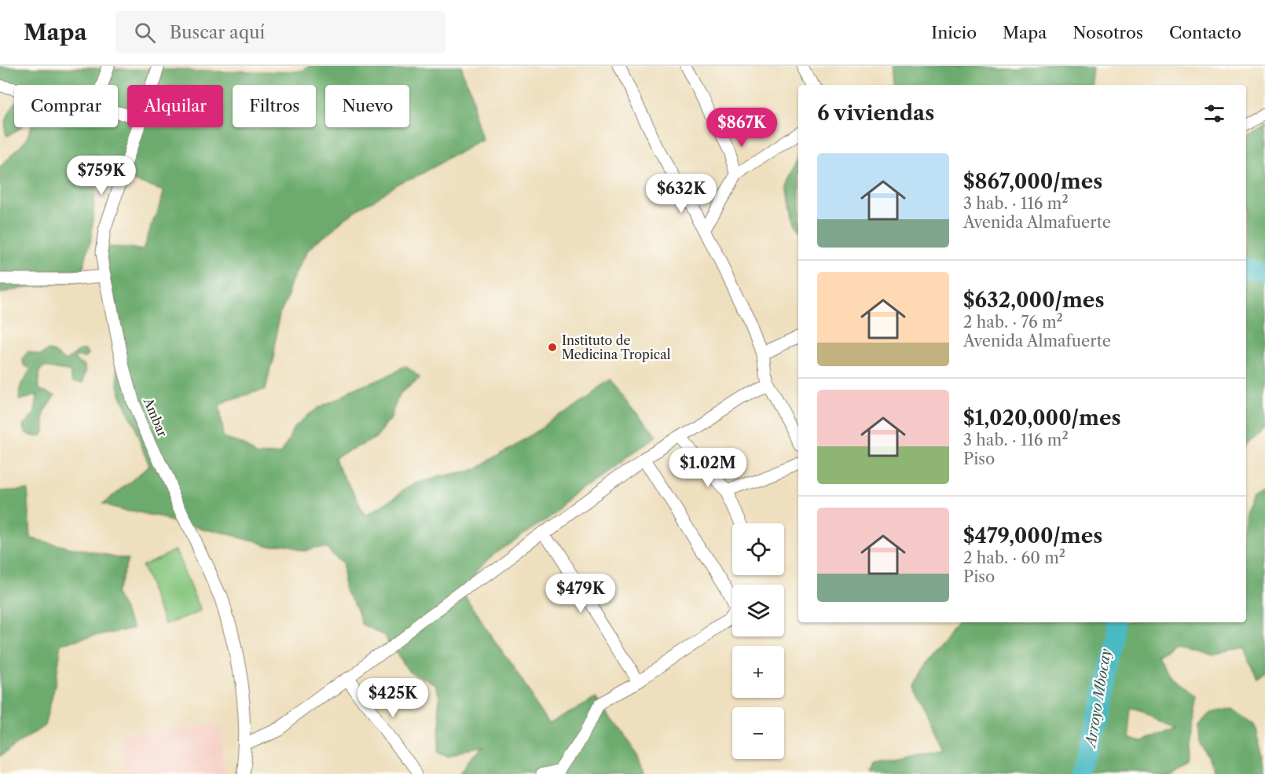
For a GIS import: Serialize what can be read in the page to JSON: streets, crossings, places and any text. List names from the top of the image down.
{
  "streets": {
    "street": ["Ambar"]
  },
  "water": ["Arroyo Mbocay"],
  "places": ["Instituto de Medicina Tropical"],
  "page": {
    "header": "Mapa",
    "search": "Buscar aquí",
    "nav": [
      "Inicio",
      "Mapa",
      "Nosotros",
      "Contacto"
    ],
    "chip": [
      "Comprar",
      "Alquilar",
      "Filtros",
      "Nuevo"
    ],
    "heading": "6 viviendas",
    "price": [
      "$867K",
      "$759K",
      "$632K",
      "$1.02M",
      "$479K",
      "$425K"
    ],
    "list": [
      {
        "name": "$867,000/mes",
        "note": "3 hab. · 116 m² · Avenida Almafuerte"
      },
      {
        "name": "$632,000/mes",
        "note": "2 hab. · 76 m² · Avenida Almafuerte"
      },
      {
        "name": "$1,020,000/mes",
        "note": "3 hab. · 116 m² · Piso"
      },
      {
        "name": "$479,000/mes",
        "note": "2 hab. · 60 m² · Piso"
      }
    ],
    "map_buttons": ["+", "−"]
  }
}
